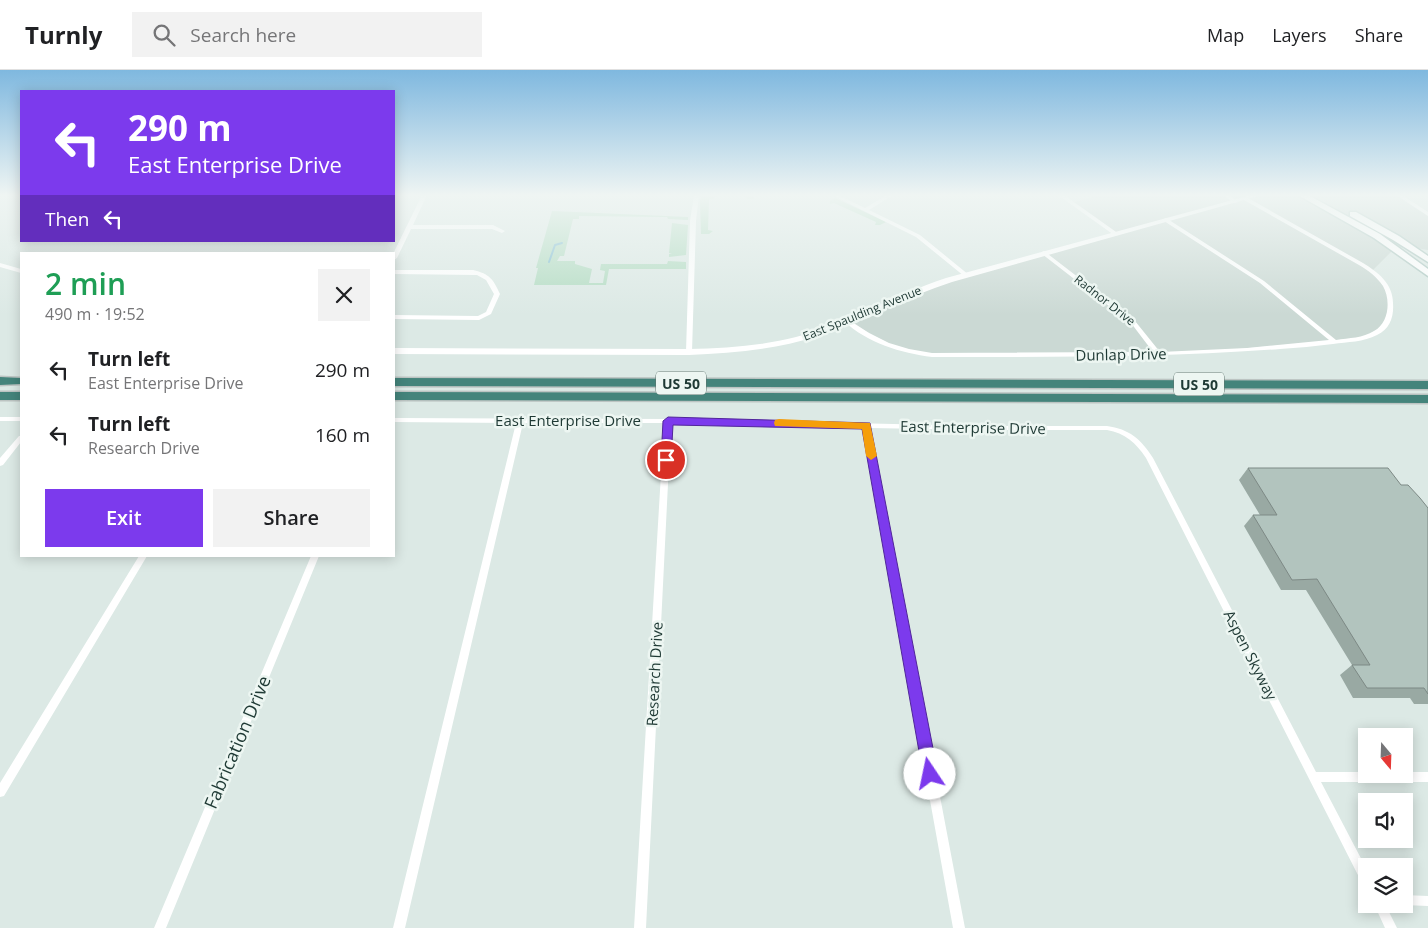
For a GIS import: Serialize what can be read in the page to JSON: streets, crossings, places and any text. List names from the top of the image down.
{
  "streets": {
    "highway": ["US 50"],
    "street": [
      "Radnor Drive",
      "East Spaulding Avenue",
      "Dunlap Drive",
      "East Enterprise Drive",
      "Aspen Skyway",
      "Research Drive",
      "Fabrication Drive"
    ]
  },
  "crossings": [
    ["Radnor Drive", "East Spaulding Avenue"],
    ["Radnor Drive", "Dunlap Drive"],
    ["East Spaulding Avenue", "Dunlap Drive"],
    ["East Enterprise Drive", "Aspen Skyway"],
    ["East Enterprise Drive", "Research Drive"]
  ],
  "north": "bottom",
  "page": {
    "header": "Turnly",
    "search": "Search here",
    "nav": ["Map", "Layers", "Share"],
    "turn": ["290 m", "East Enterprise Drive"],
    "then": "Then",
    "heading": ["2 min", "490 m · 19:52"],
    "list": [
      {
        "name": "Turn left",
        "note": "East Enterprise Drive",
        "value": "290 m"
      },
      {
        "name": "Turn left",
        "note": "Research Drive",
        "value": "160 m"
      }
    ],
    "buttons": ["Exit", "Share"]
  }
}
